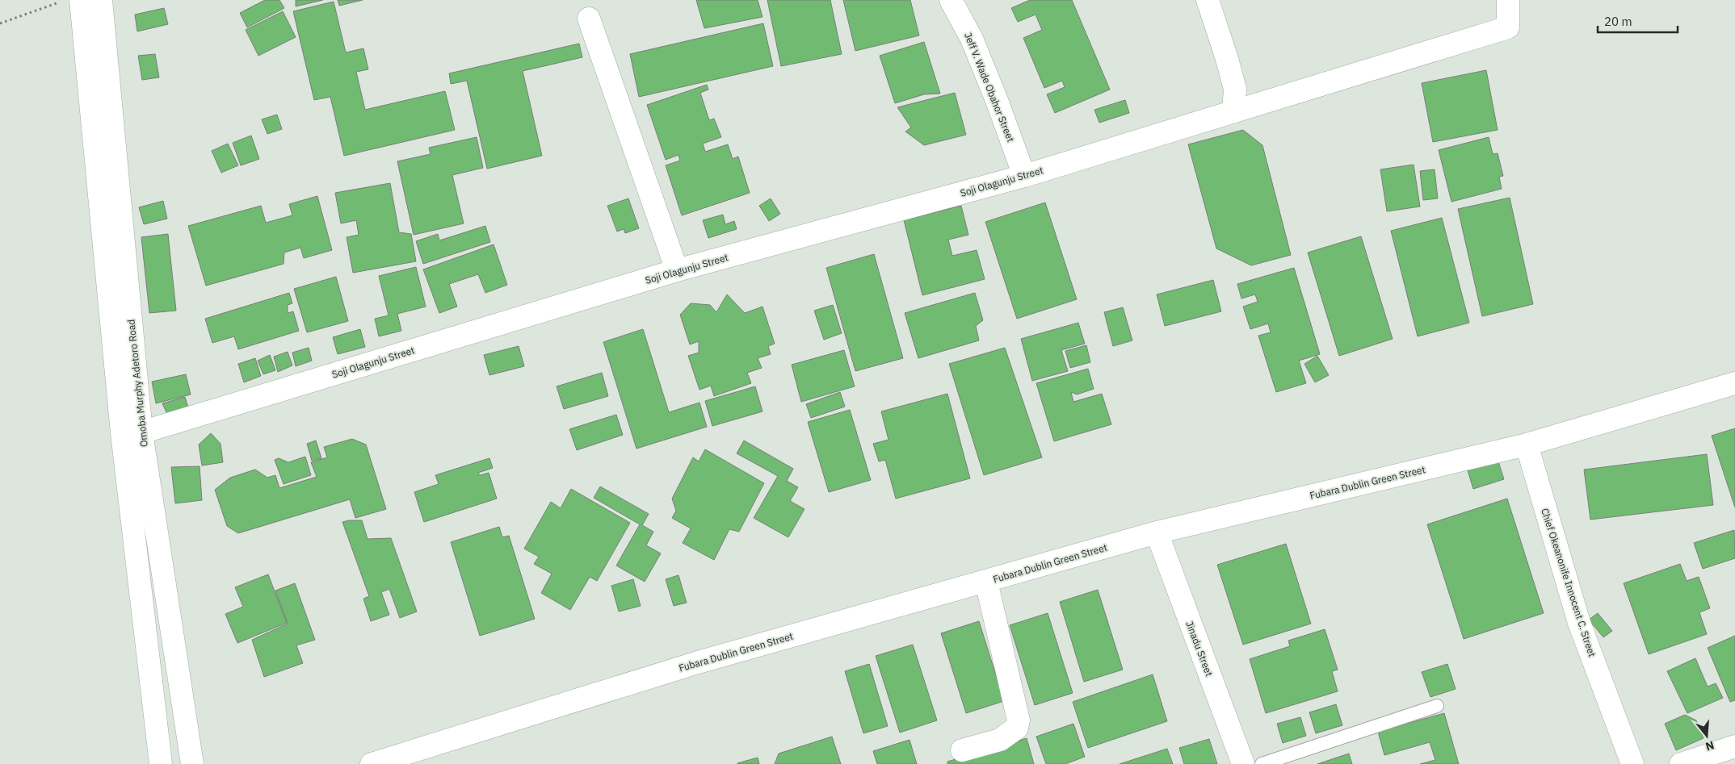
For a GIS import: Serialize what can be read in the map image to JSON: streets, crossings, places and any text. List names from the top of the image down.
{
  "streets": {
    "street": [
      "Jeff V. Wade Obahor Street",
      "Soji Olagunju Street",
      "Omoba Murphy Adetoro Road",
      "Fubara Dublin Green Street",
      "Chief Okeanonife Innocent C. Street",
      "Jinadu Street"
    ]
  },
  "crossings": [
    ["Jeff V. Wade Obahor Street", "Soji Olagunju Street"],
    ["Soji Olagunju Street", "Omoba Murphy Adetoro Road"],
    ["Fubara Dublin Green Street", "Chief Okeanonife Innocent C. Street"],
    ["Fubara Dublin Green Street", "Jinadu Street"]
  ],
  "scale_bar": "20 m",
  "north": "bottom"
}
